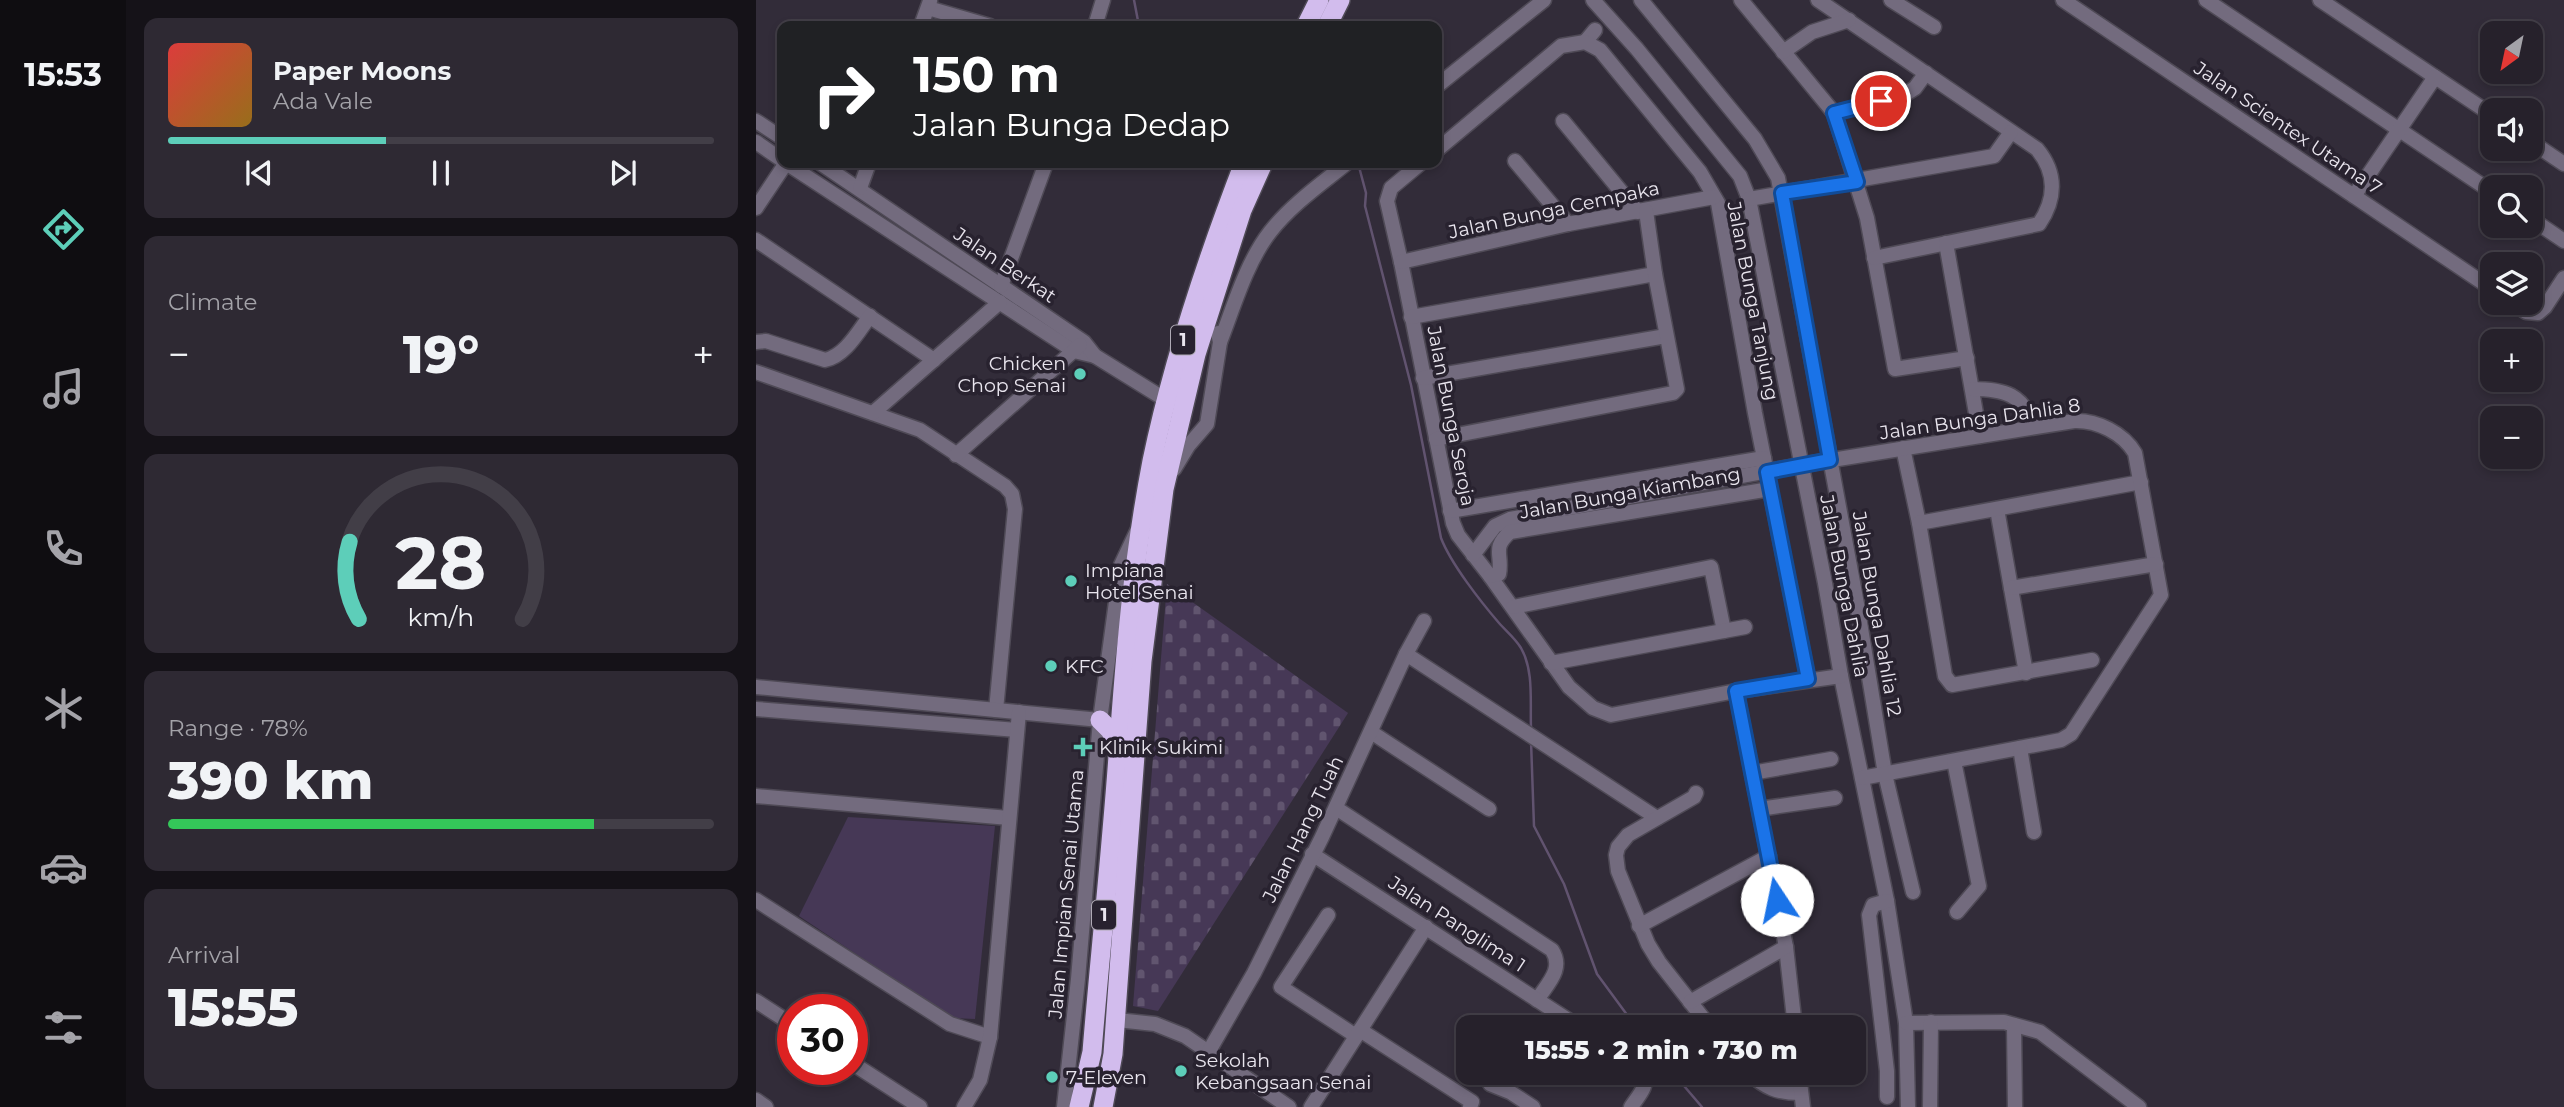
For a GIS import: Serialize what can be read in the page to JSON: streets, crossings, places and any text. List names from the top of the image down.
{
  "streets": {
    "highway": ["1"],
    "street": [
      "Jalan Scientex Utama 7",
      "Jalan Bunga Cempaka",
      "Jalan Berkat",
      "Jalan Bunga Tanjung",
      "Jalan Bunga Seroja",
      "Jalan Bunga Dahlia 8",
      "Jalan Bunga Kiambang",
      "Jalan Bunga Dahlia",
      "Jalan Bunga Dahlia 12",
      "Jalan Hang Tuah",
      "Jalan Impian Senai Utama",
      "Jalan Panglima 1"
    ]
  },
  "crossings": [
    ["Jalan Bunga Cempaka", "Jalan Bunga Tanjung"],
    ["Jalan Bunga Cempaka", "Jalan Bunga Seroja"],
    ["Jalan Berkat", "1"],
    ["Jalan Bunga Tanjung", "Jalan Bunga Dahlia 8"],
    ["Jalan Bunga Tanjung", "Jalan Bunga Kiambang"],
    ["1", "Jalan Impian Senai Utama"],
    ["Jalan Bunga Seroja", "Jalan Bunga Kiambang"],
    ["Jalan Bunga Dahlia 8", "Jalan Bunga Kiambang"],
    ["Jalan Bunga Dahlia 8", "Jalan Bunga Dahlia"],
    ["Jalan Bunga Dahlia 8", "Jalan Bunga Dahlia 12"],
    ["Jalan Hang Tuah", "Jalan Panglima 1"]
  ],
  "places": {
    "other": [
      "Chicken Chop Senai",
      "Impiana Hotel Senai",
      "KFC",
      "Sekolah Kebangsaan Senai",
      "7-Eleven"
    ],
    "health": ["Klinik Sukimi"]
  },
  "north": "bottom left",
  "page": {
    "tabs": "15:53",
    "map_buttons": ["+", "−"],
    "turn": ["150 m", "Jalan Bunga Dedap"],
    "song": ["Paper Moons", "Ada Vale"],
    "tile": [
      "Climate",
      ["Range · 78%", "390 km"],
      ["Arrival", "15:55"]
    ],
    "heat": ["−", "19°", "+"],
    "limit": "30",
    "trip": "15:55 · 2 min · 730 m",
    "gauge": ["28", "km/h"]
  }
}
